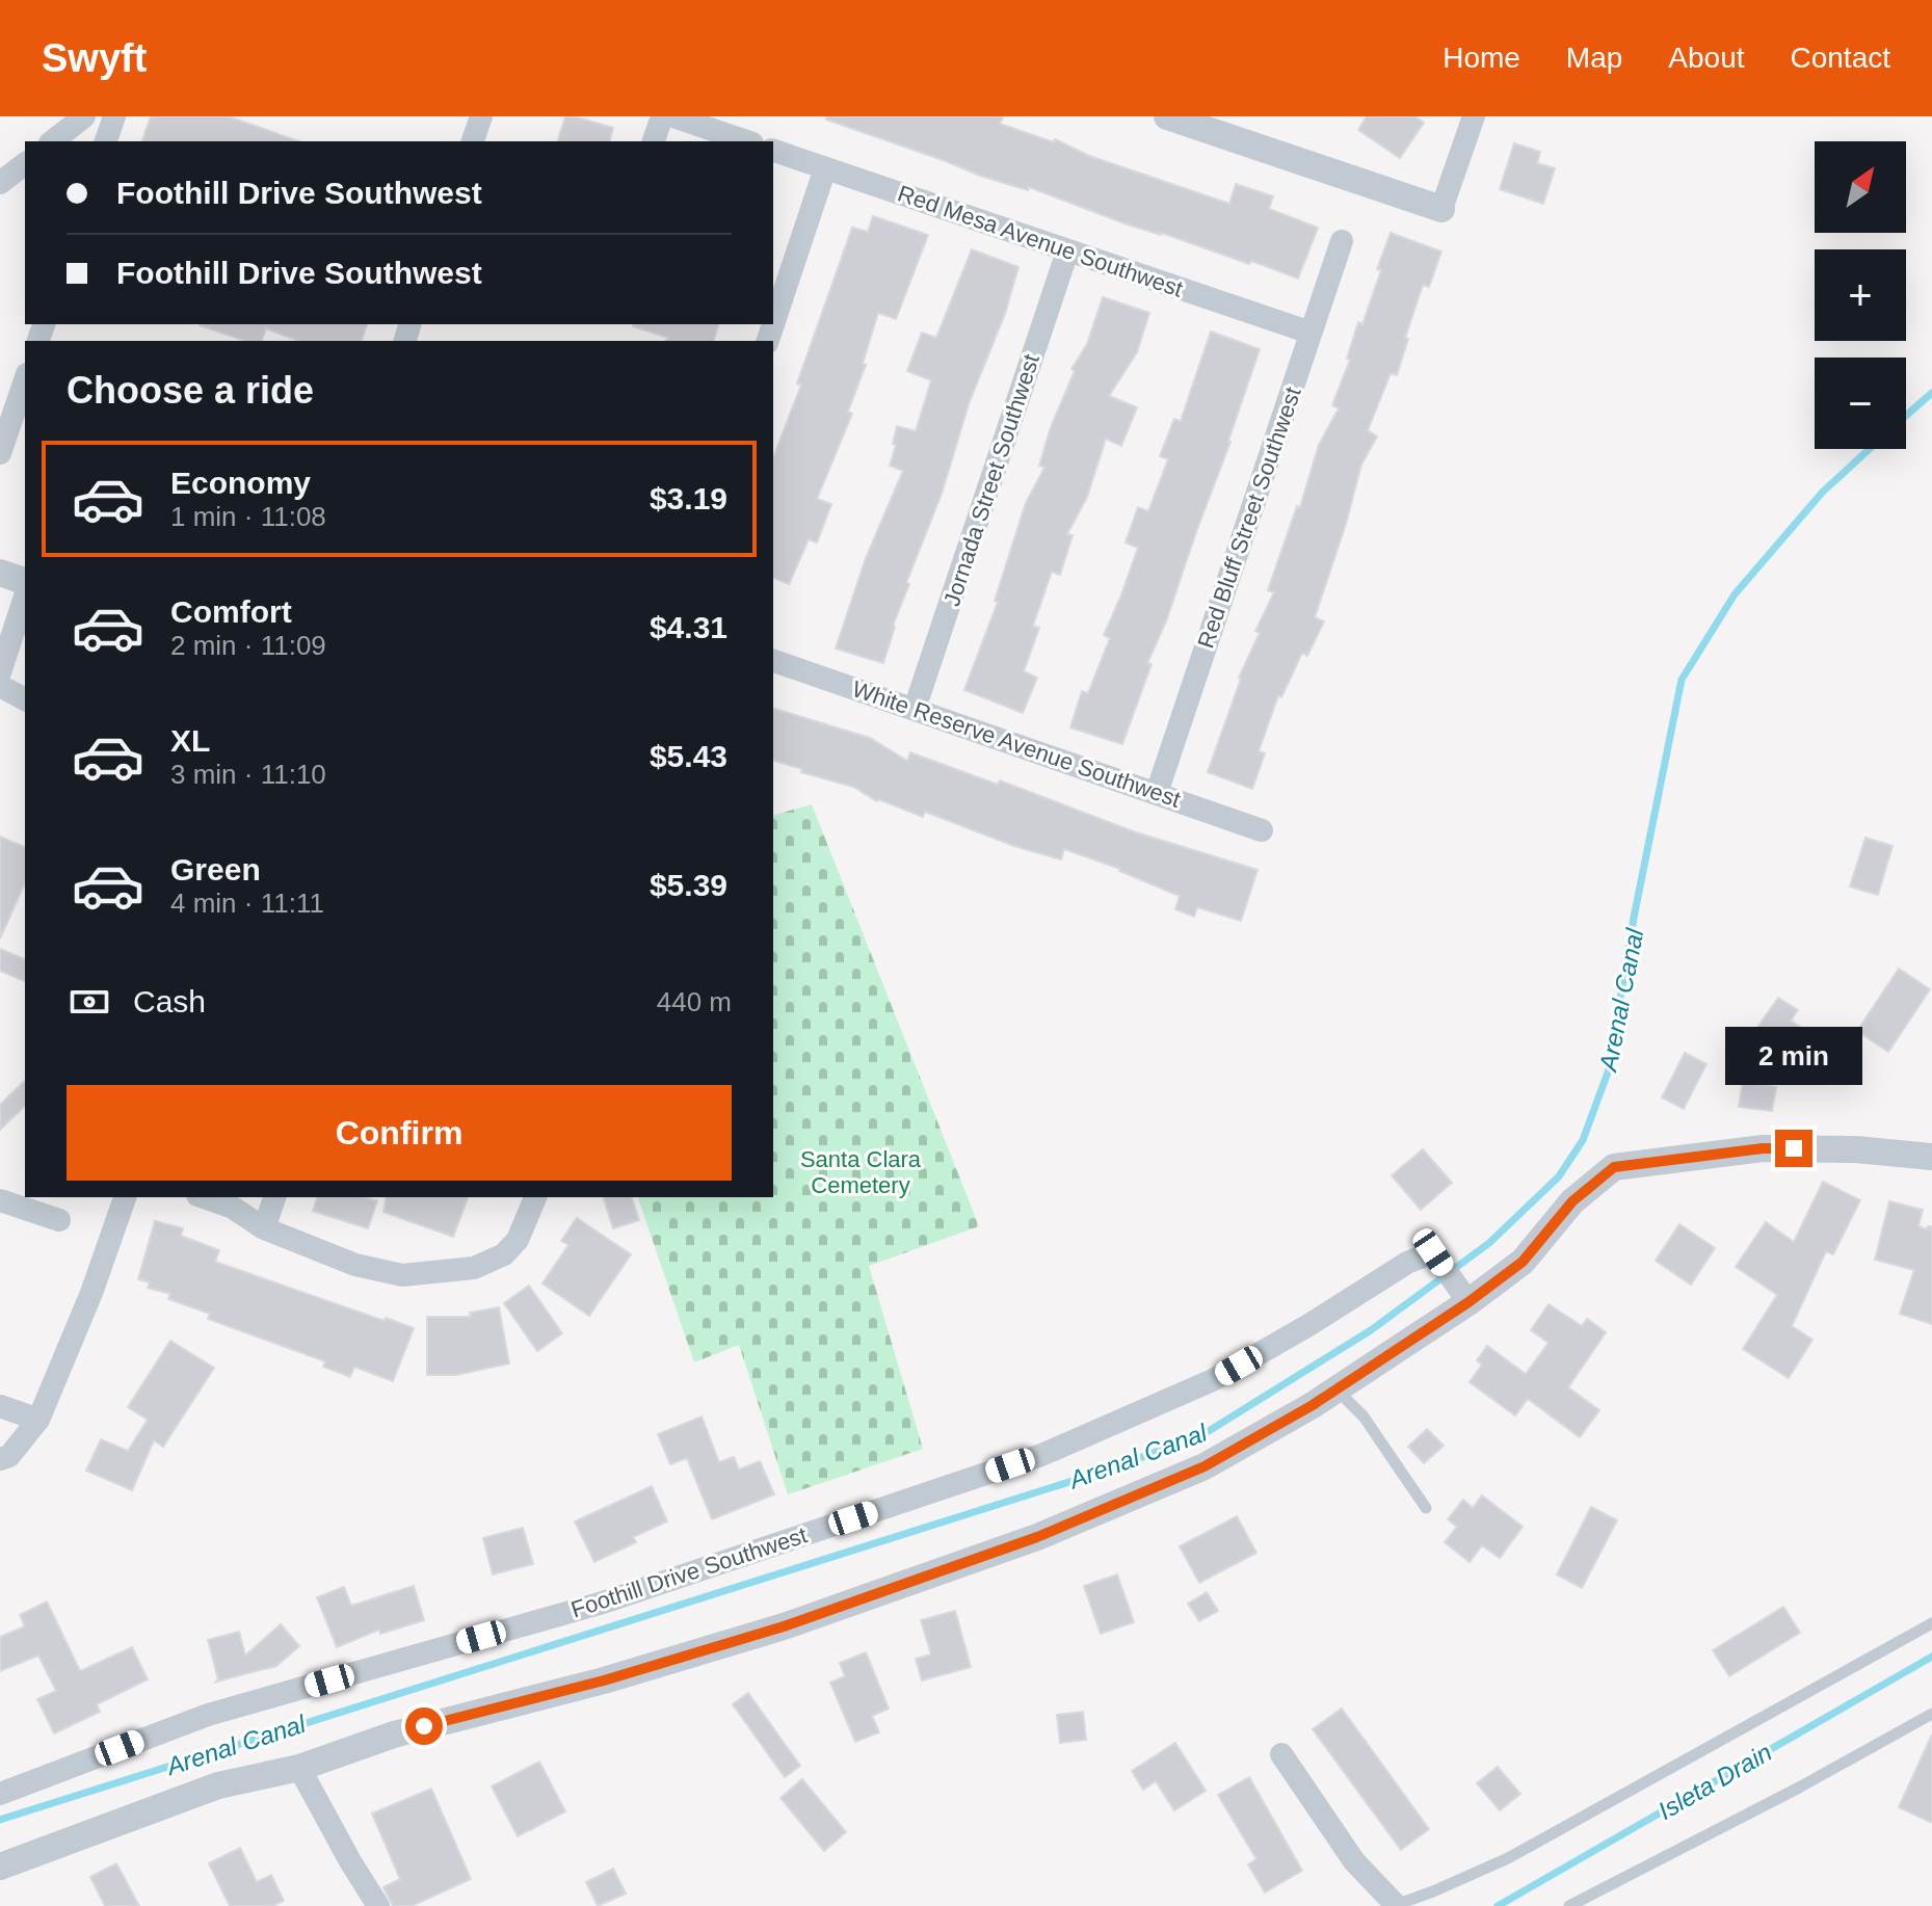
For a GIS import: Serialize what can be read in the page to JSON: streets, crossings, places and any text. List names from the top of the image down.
{
  "streets": {
    "street": [
      "Red Mesa Avenue Southwest",
      "Jornada Street Southwest",
      "Red Bluff Street Southwest",
      "White Reserve Avenue Southwest",
      "Foothill Drive Southwest"
    ]
  },
  "crossings": [
    ["Red Mesa Avenue Southwest", "Jornada Street Southwest"],
    ["Red Mesa Avenue Southwest", "Red Bluff Street Southwest"],
    ["Jornada Street Southwest", "White Reserve Avenue Southwest"],
    ["Red Bluff Street Southwest", "White Reserve Avenue Southwest"]
  ],
  "water": ["Arenal Canal", "Isleta Drain"],
  "parks": ["Santa Clara Cemetery"],
  "north": "top right",
  "page": {
    "header": "Swyft",
    "nav": [
      "Home",
      "Map",
      "About",
      "Contact"
    ],
    "map_buttons": ["+", "−"],
    "banner": ["Foothill Drive Southwest", "Foothill Drive Southwest"],
    "heading": "Choose a ride",
    "list": [
      {
        "name": "Economy",
        "note": "1 min · 11:08",
        "value": "$3.19"
      },
      {
        "name": "Comfort",
        "note": "2 min · 11:09",
        "value": "$4.31"
      },
      {
        "name": "XL",
        "note": "3 min · 11:10",
        "value": "$5.43"
      },
      {
        "name": "Green",
        "note": "4 min · 11:11",
        "value": "$5.39"
      }
    ],
    "pay": ["Cash", "440 m"],
    "bubble": "2 min",
    "buttons": "Confirm"
  }
}
